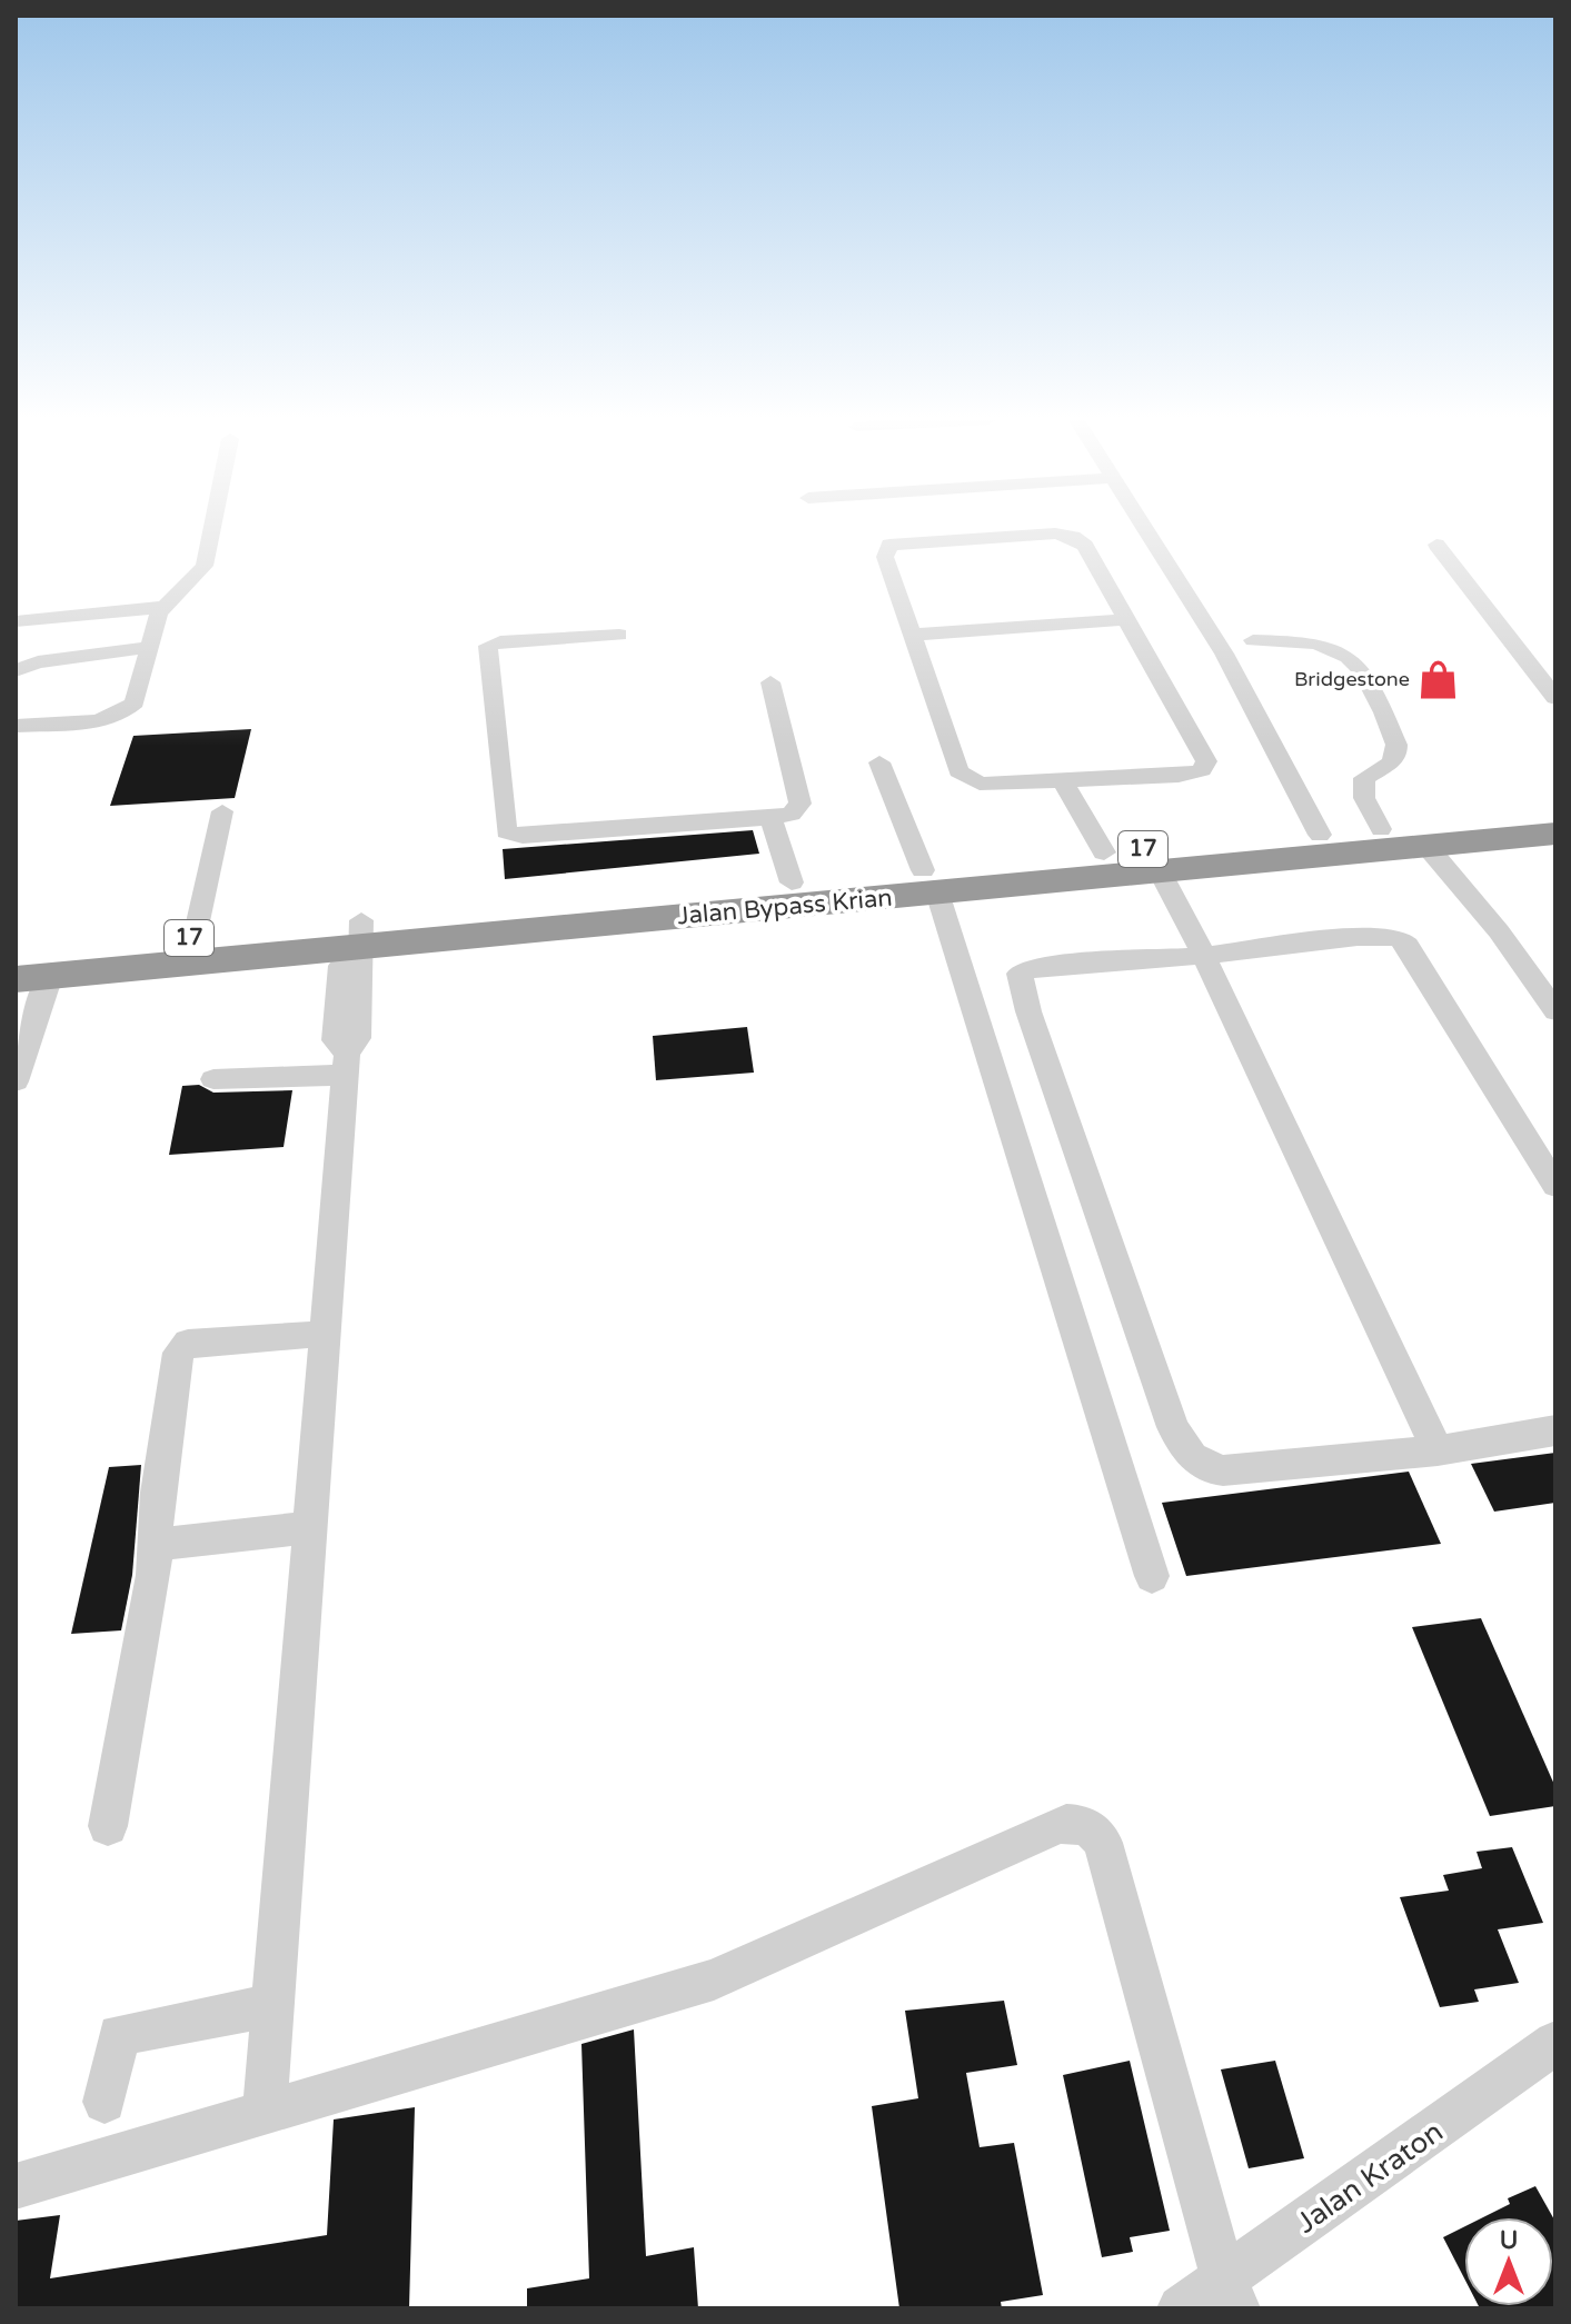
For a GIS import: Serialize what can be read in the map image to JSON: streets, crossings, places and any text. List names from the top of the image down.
{
  "streets": {
    "highway": ["17", "Jalan Bypass Krian"],
    "street": ["Jalan Kraton"]
  },
  "places": {
    "shop": ["Bridgestone"]
  },
  "north": "top"
}
